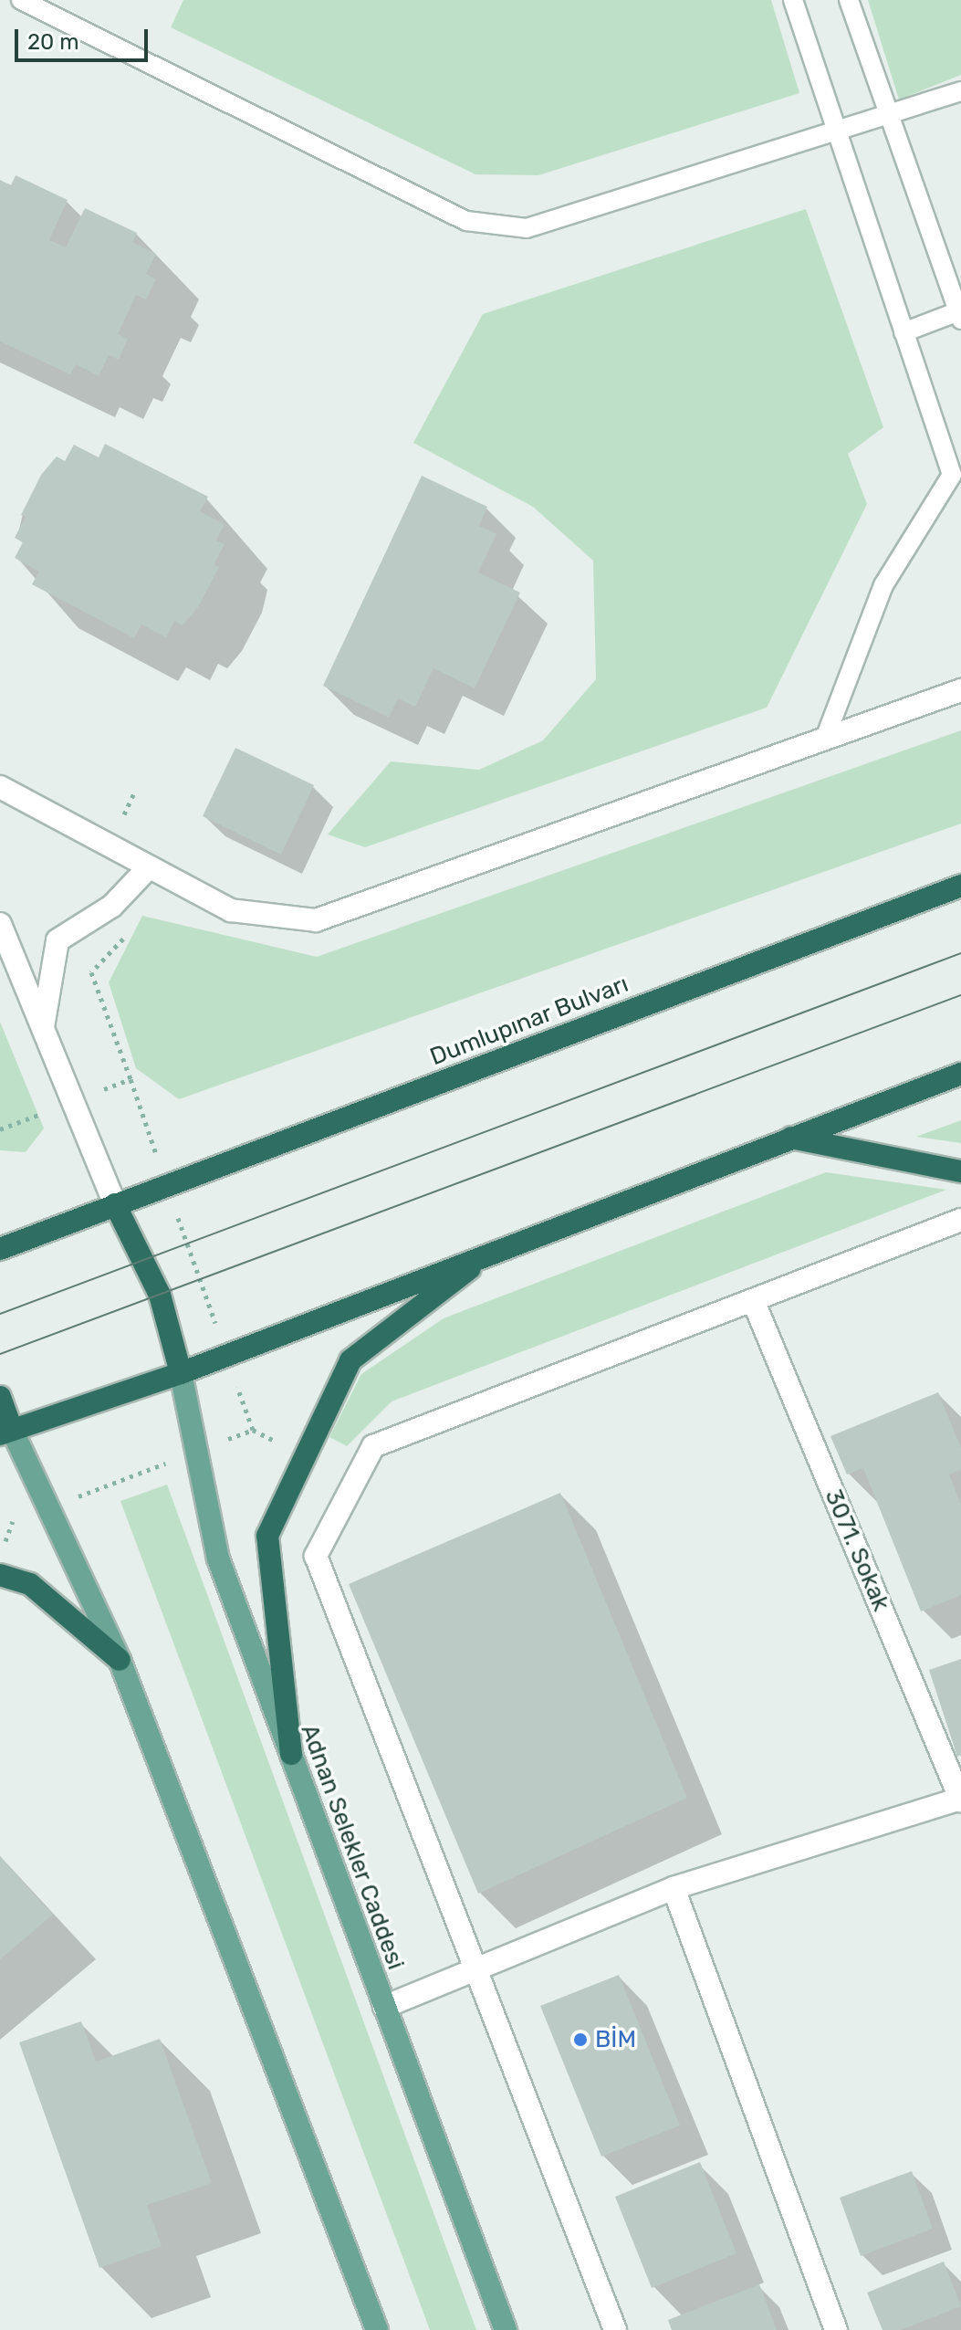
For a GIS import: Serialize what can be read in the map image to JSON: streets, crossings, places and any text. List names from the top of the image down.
{
  "streets": {
    "highway": ["Dumlupınar Bulvarı"],
    "main road": ["Adnan Selekler Caddesi"],
    "street": ["3071. Sokak"]
  },
  "places": ["BİM"],
  "scale_bar": "20 m"
}
